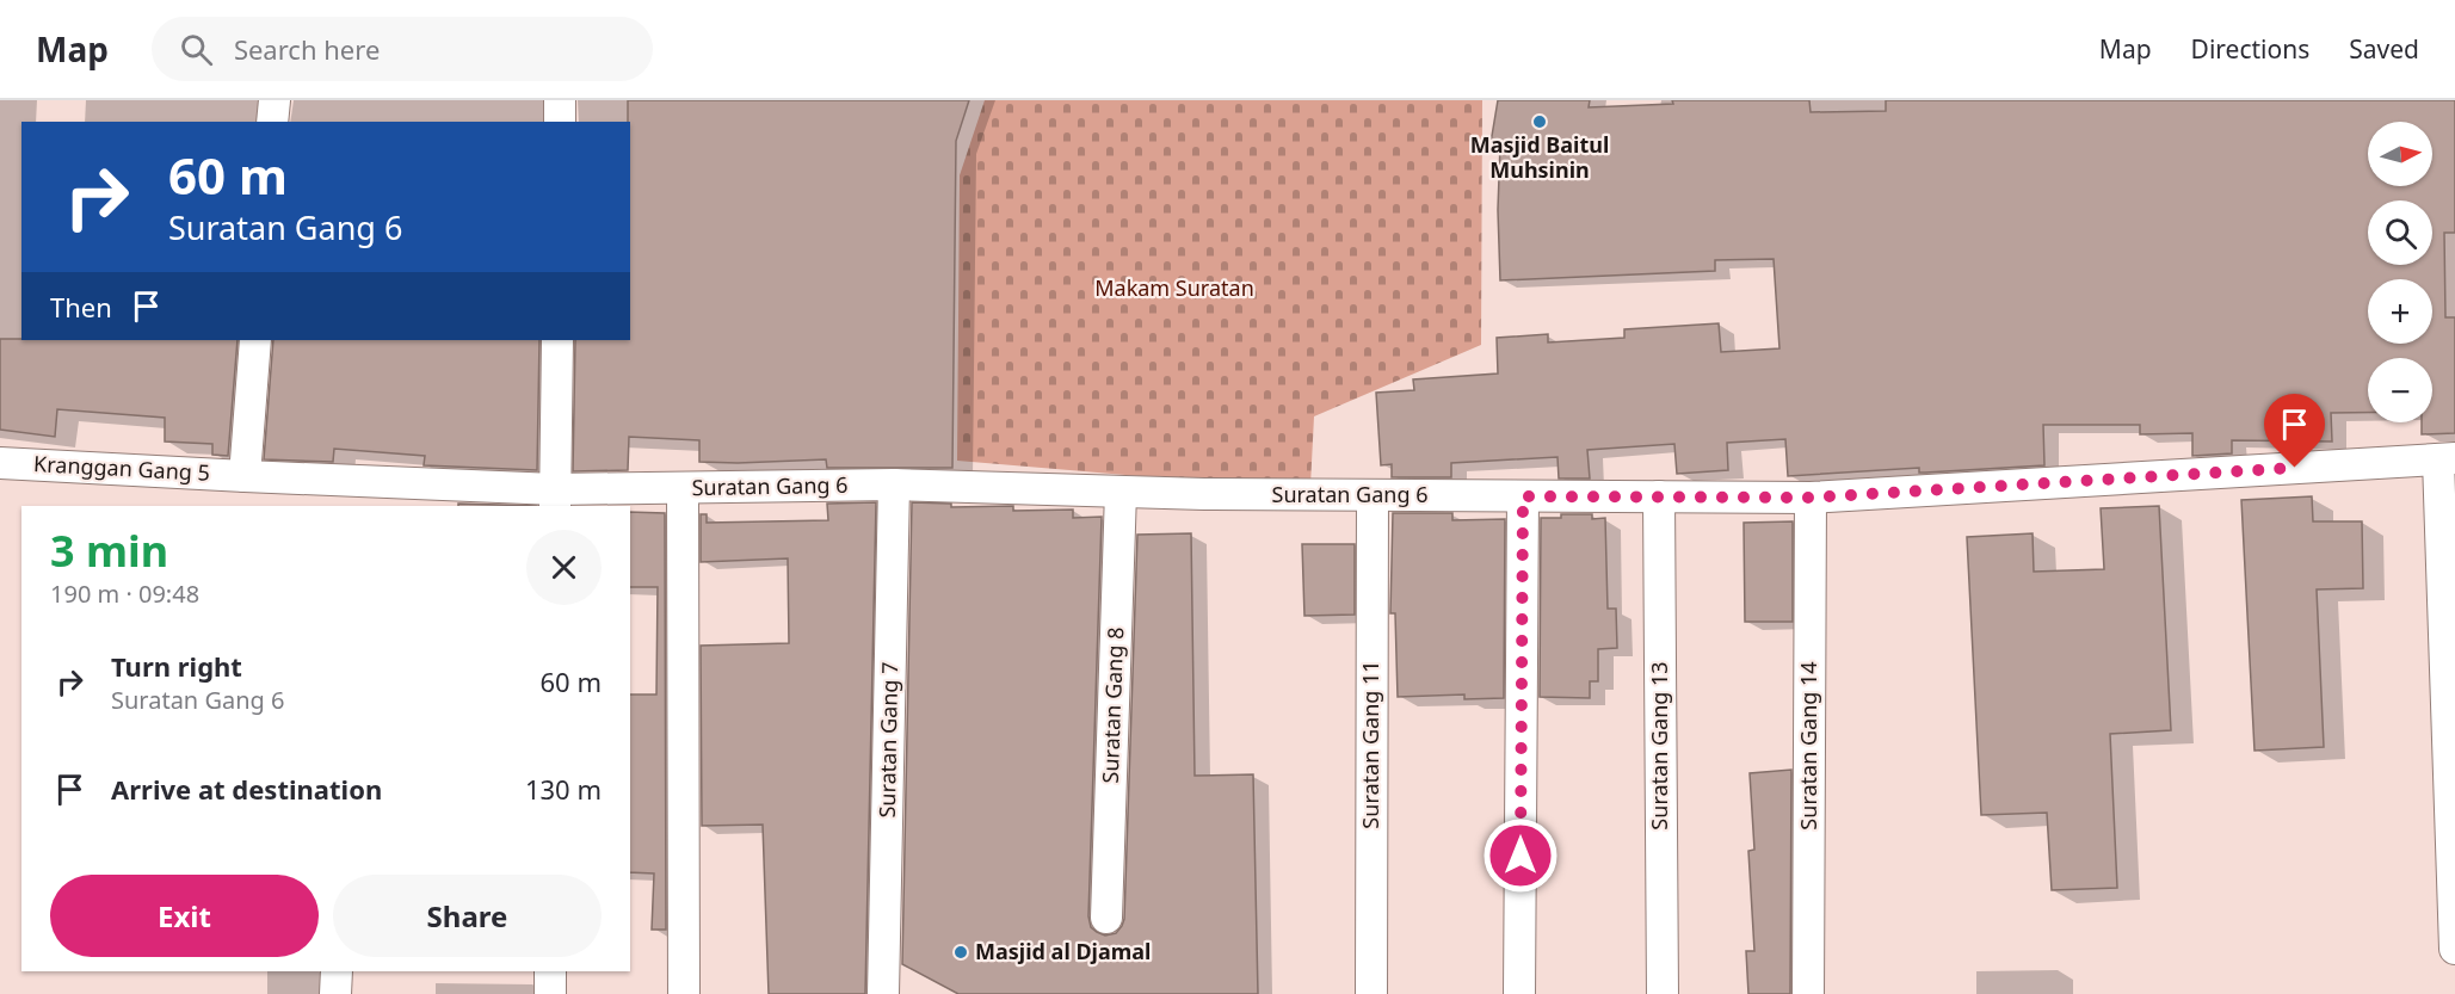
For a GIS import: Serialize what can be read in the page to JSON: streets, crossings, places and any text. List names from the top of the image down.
{
  "streets": {
    "street": [
      "Kranggan Gang 5",
      "Suratan Gang 6",
      "Suratan Gang 8",
      "Suratan Gang 7",
      "Suratan Gang 11",
      "Suratan Gang 13",
      "Suratan Gang 14"
    ]
  },
  "crossings": [
    ["Kranggan Gang 5", "Suratan Gang 6"],
    ["Suratan Gang 6", "Suratan Gang 8"],
    ["Suratan Gang 6", "Suratan Gang 7"],
    ["Suratan Gang 6", "Suratan Gang 11"],
    ["Suratan Gang 6", "Suratan Gang 13"],
    ["Suratan Gang 6", "Suratan Gang 14"]
  ],
  "parks": ["Makam Suratan"],
  "places": ["Masjid Baitul Muhsinin", "Masjid al Djamal"],
  "north": "right",
  "page": {
    "header": "Map",
    "search": "Search here",
    "nav": ["Map", "Directions", "Saved"],
    "map_buttons": ["+", "−"],
    "turn": ["60 m", "Suratan Gang 6"],
    "then": "Then",
    "heading": ["3 min", "190 m · 09:48"],
    "list": [
      {
        "name": "Turn right",
        "note": "Suratan Gang 6",
        "value": "60 m"
      },
      {
        "name": "Arrive at destination",
        "value": "130 m"
      }
    ],
    "buttons": ["Exit", "Share"]
  }
}
